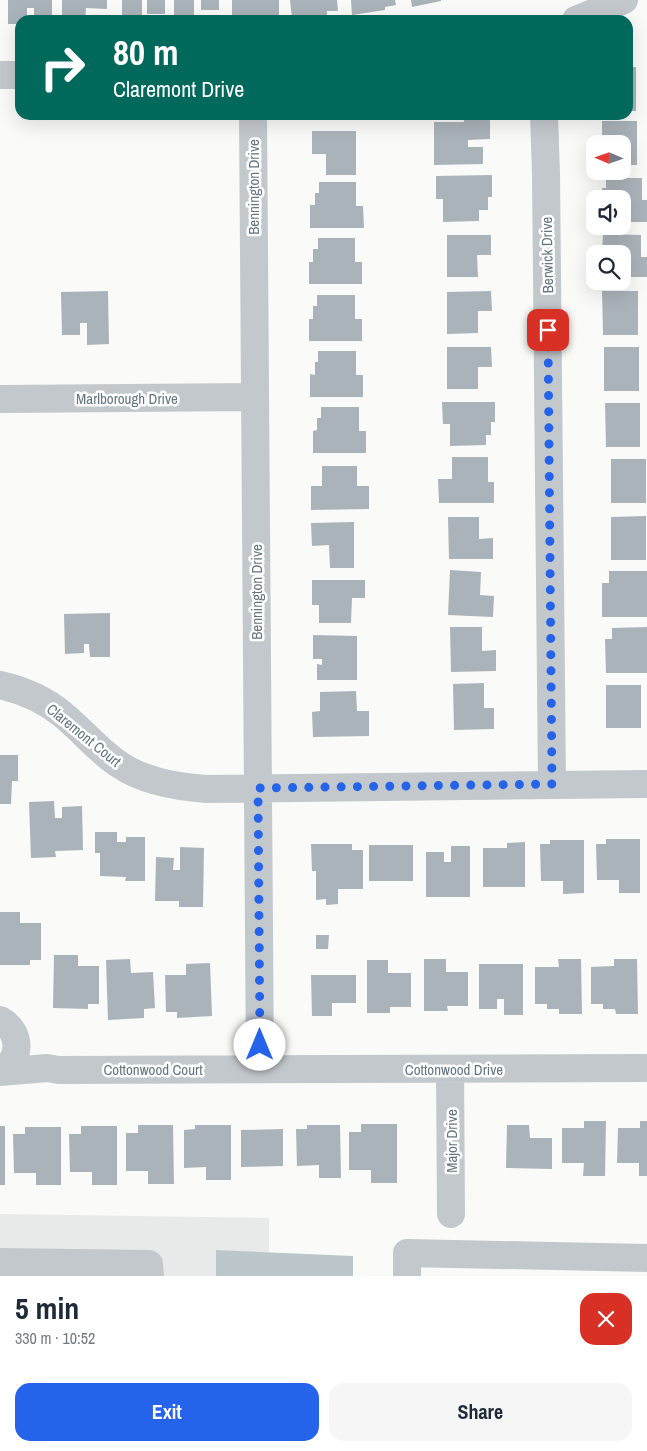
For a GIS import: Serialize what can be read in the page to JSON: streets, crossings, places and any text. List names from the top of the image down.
{
  "streets": {
    "street": [
      "Bennington Drive",
      "Berwick Drive",
      "Marlborough Drive",
      "Claremont Court",
      "Cottonwood Court",
      "Cottonwood Drive",
      "Major Drive"
    ]
  },
  "crossings": [
    ["Bennington Drive", "Marlborough Drive"],
    ["Bennington Drive", "Claremont Court"],
    ["Bennington Drive", "Cottonwood Court"],
    ["Bennington Drive", "Cottonwood Drive"],
    ["Berwick Drive", "Claremont Court"],
    ["Cottonwood Court", "Cottonwood Drive"],
    ["Cottonwood Drive", "Major Drive"]
  ],
  "north": "left",
  "page": {
    "turn": ["80 m", "Claremont Drive"],
    "heading": ["5 min", "330 m · 10:52"],
    "buttons": ["Exit", "Share"]
  }
}
